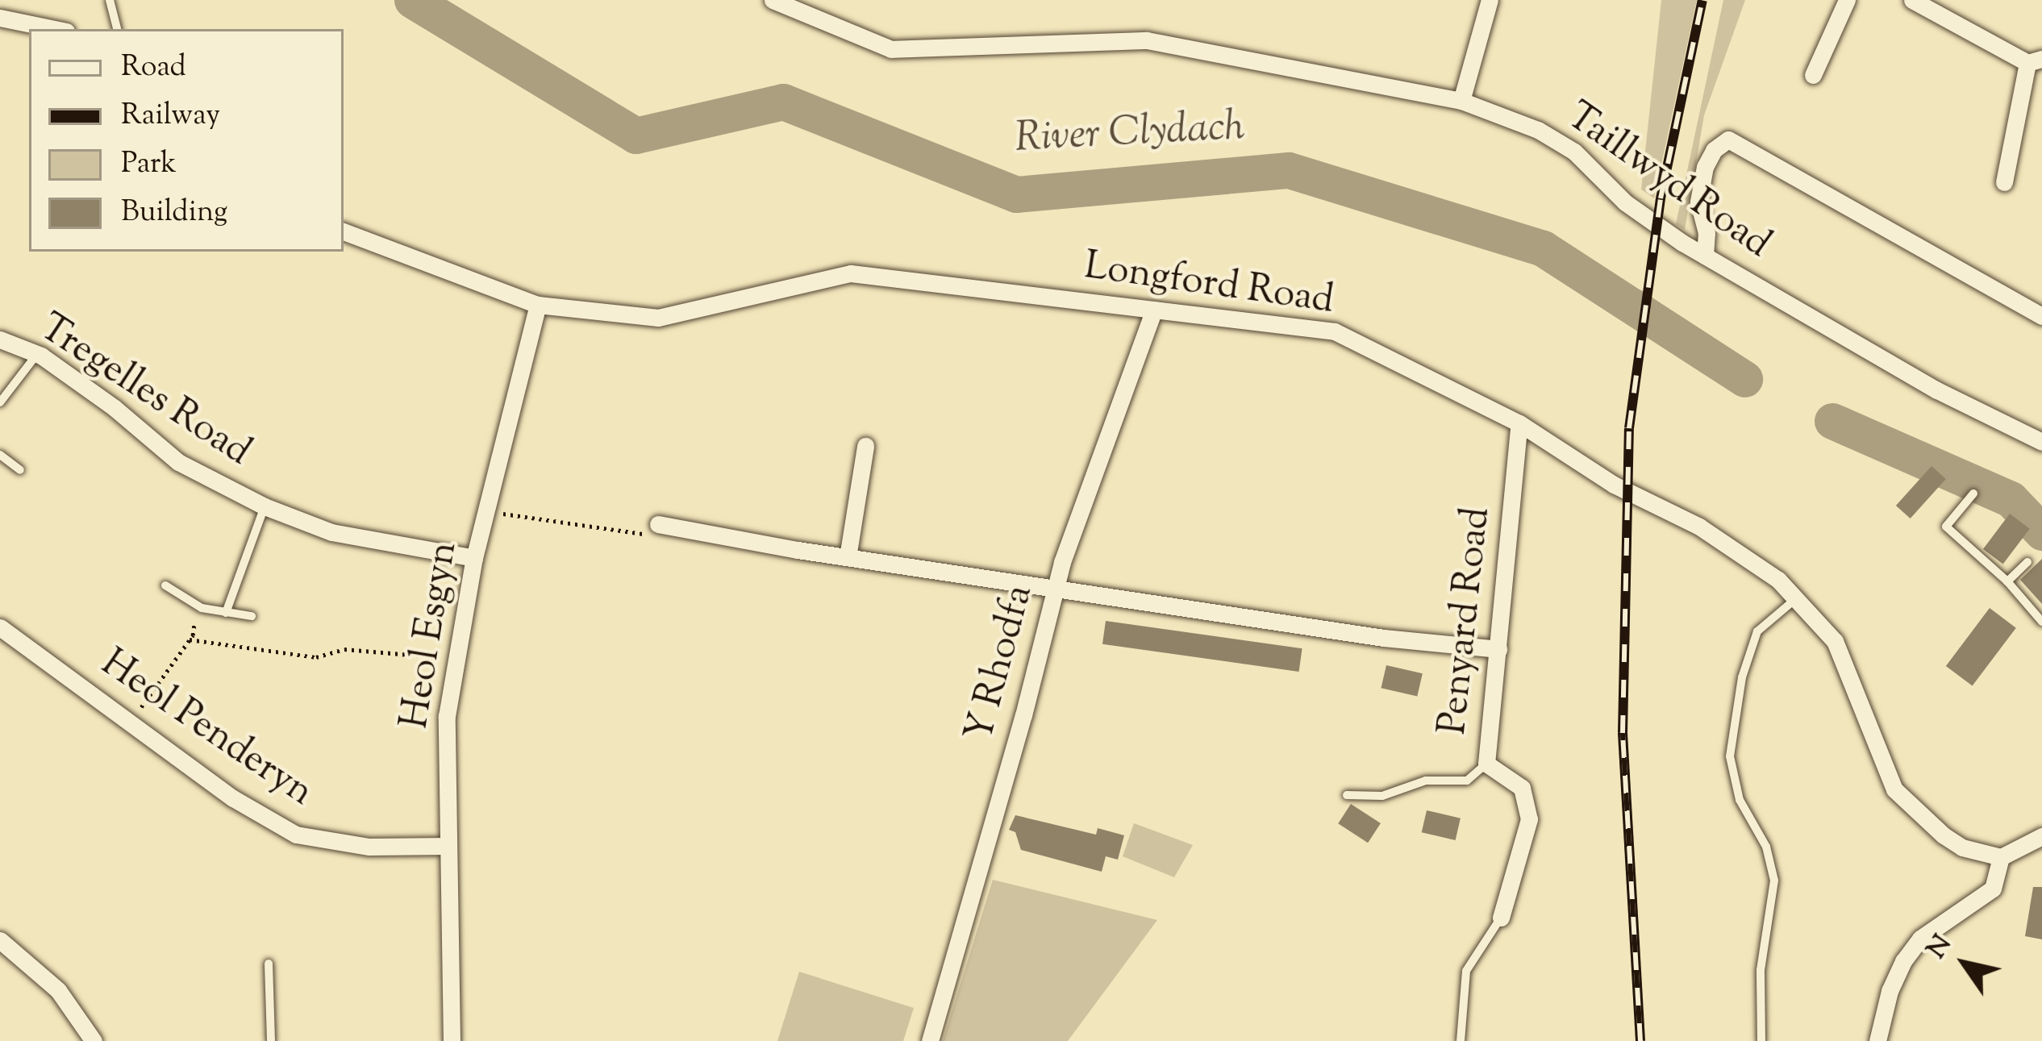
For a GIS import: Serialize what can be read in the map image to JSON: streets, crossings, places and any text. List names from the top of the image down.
{
  "streets": {
    "street": [
      "Taillwyd Road",
      "Longford Road",
      "Tregelles Road",
      "Penyard Road",
      "Heol Esgyn",
      "Y Rhodfa",
      "Heol Penderyn"
    ]
  },
  "crossings": [
    ["Longford Road", "Penyard Road"],
    ["Longford Road", "Heol Esgyn"],
    ["Longford Road", "Y Rhodfa"],
    ["Tregelles Road", "Heol Esgyn"],
    ["Heol Esgyn", "Heol Penderyn"]
  ],
  "water": ["River Clydach"],
  "legend": [
    "Road",
    "Railway",
    "Park",
    "Building"
  ],
  "north": "top left"
}
